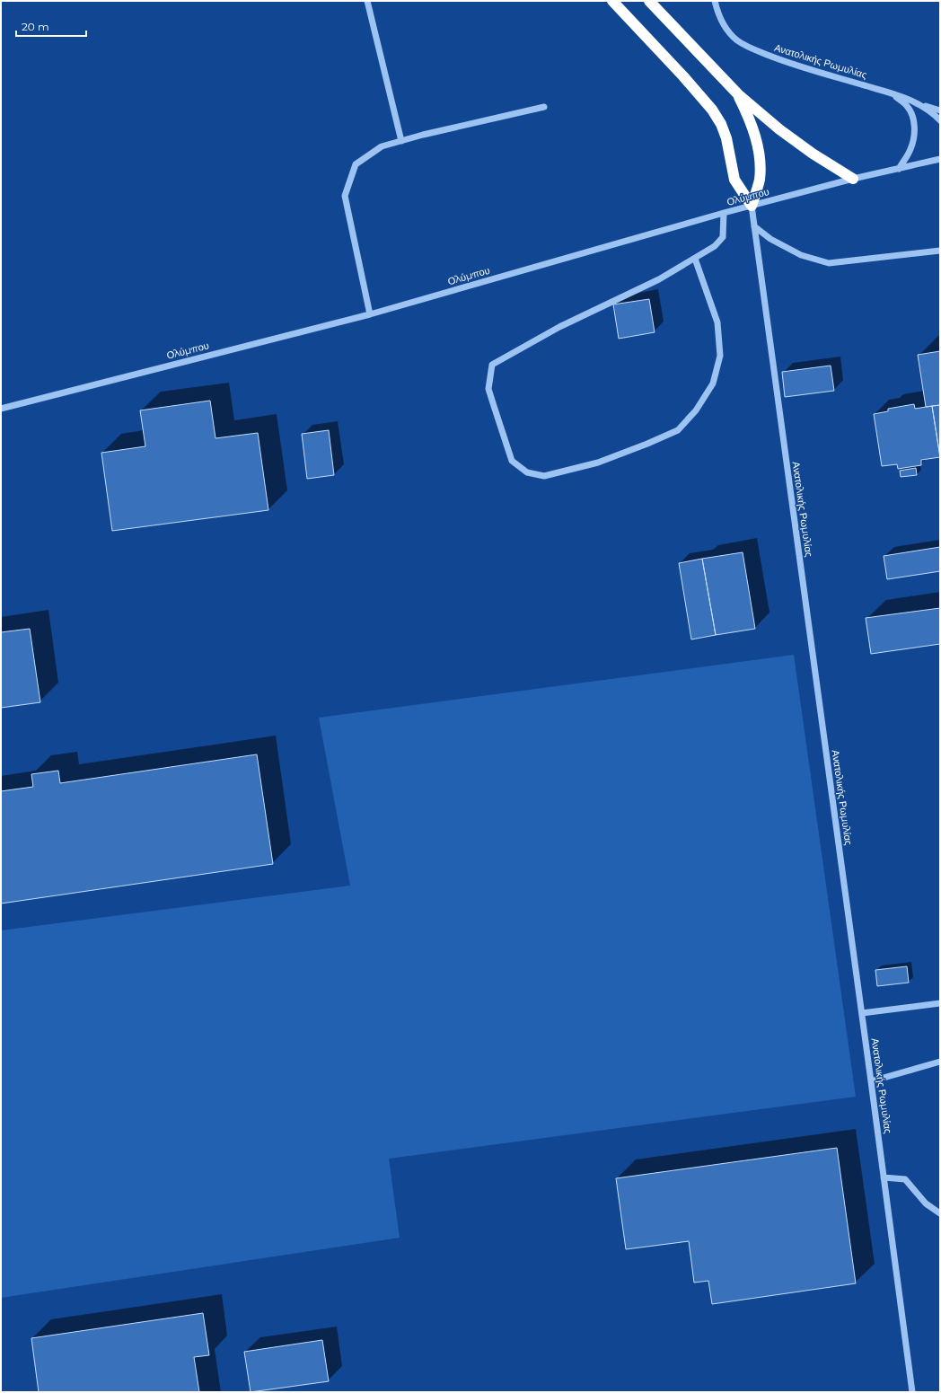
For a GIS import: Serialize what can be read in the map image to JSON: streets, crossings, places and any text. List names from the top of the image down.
{
  "streets": {
    "street": ["Ανατολικής Ρωμυλίας", "Ολύμπου"]
  },
  "crossings": [
    ["Ανατολικής Ρωμυλίας", "Ολύμπου"]
  ],
  "scale_bar": "20 m"
}
